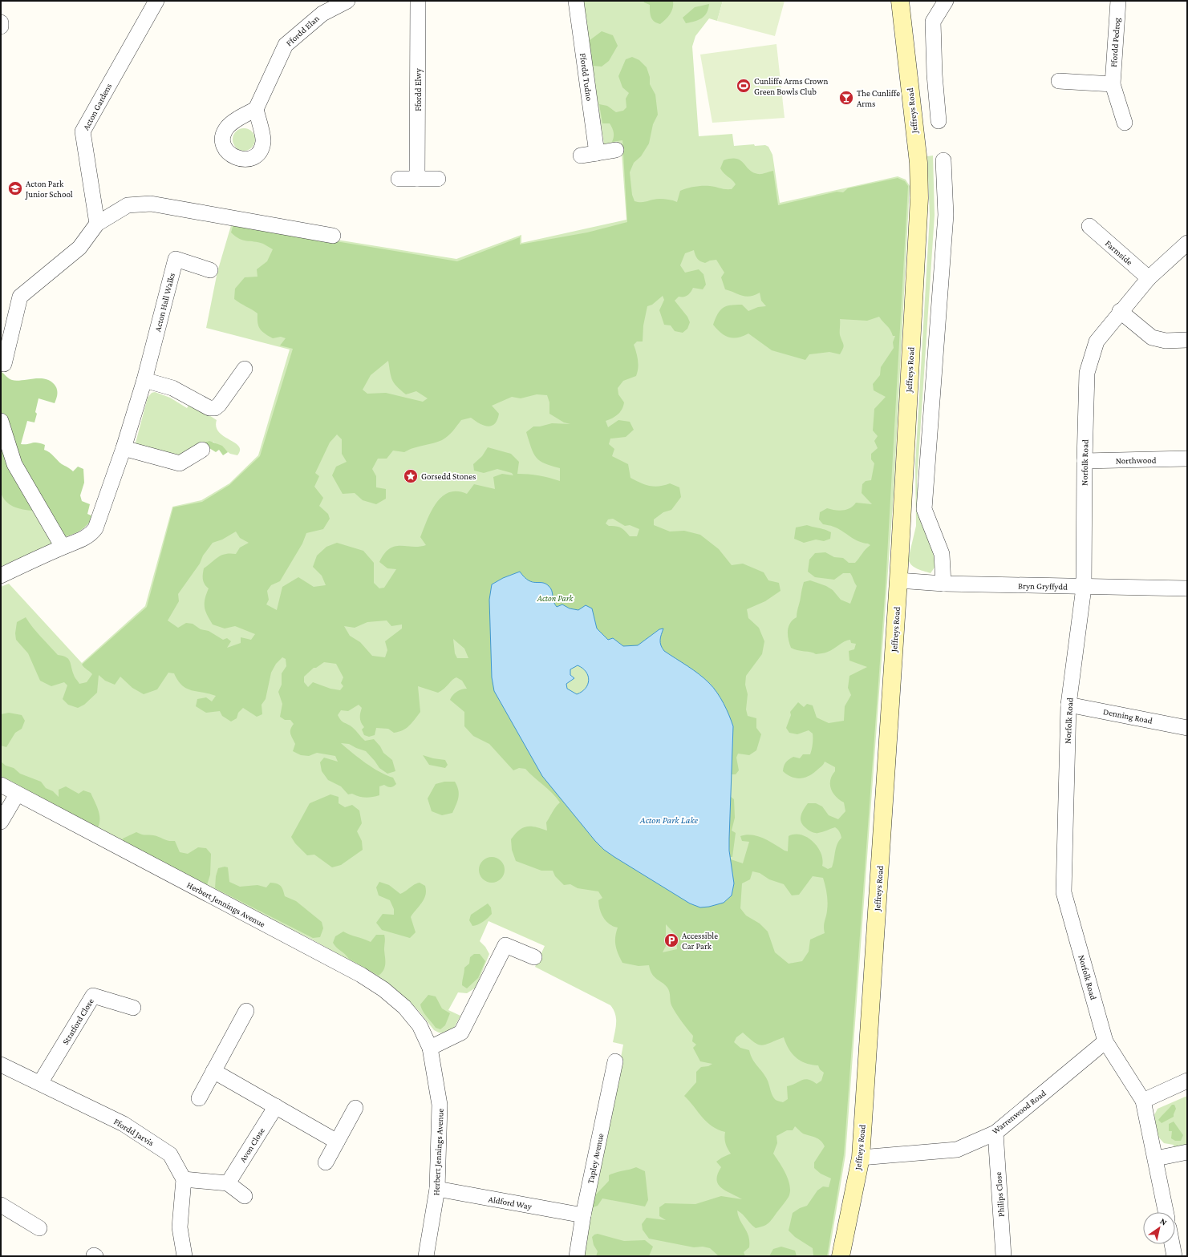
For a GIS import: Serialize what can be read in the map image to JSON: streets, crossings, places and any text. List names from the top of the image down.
{
  "streets": {
    "street": [
      "Ffordd Elan",
      "Ffordd Pedrog",
      "Ffordd Tudno",
      "Ffordd Elwy",
      "Acton Gardens",
      "Jeffreys Road",
      "Farmside",
      "Acton Hall Walks",
      "Northwood",
      "Norfolk Road",
      "Bryn Gryffydd",
      "Denning Road",
      "Herbert Jennings Avenue",
      "Stratford Close",
      "Warrenwood Road",
      "Ffordd Jarvis",
      "Avon Close",
      "Tapley Avenue",
      "Philips Close",
      "Aldford Way"
    ]
  },
  "crossings": [
    ["Jeffreys Road", "Bryn Gryffydd"],
    ["Jeffreys Road", "Warrenwood Road"],
    ["Farmside", "Norfolk Road"],
    ["Northwood", "Norfolk Road"],
    ["Norfolk Road", "Bryn Gryffydd"],
    ["Norfolk Road", "Denning Road"],
    ["Norfolk Road", "Warrenwood Road"],
    ["Herbert Jennings Avenue", "Aldford Way"],
    ["Stratford Close", "Ffordd Jarvis"],
    ["Warrenwood Road", "Philips Close"],
    ["Tapley Avenue", "Aldford Way"]
  ],
  "water": ["Acton Park Lake"],
  "parks": ["Acton Park"],
  "places": {
    "sports": ["Cunliffe Arms Crown Green Bowls Club"],
    "bar": ["The Cunliffe Arms"],
    "school or university": ["Acton Park Junior School"],
    "place": ["Gorsedd Stones"],
    "parking": ["Accessible Car Park"]
  },
  "north": "top right"
}
